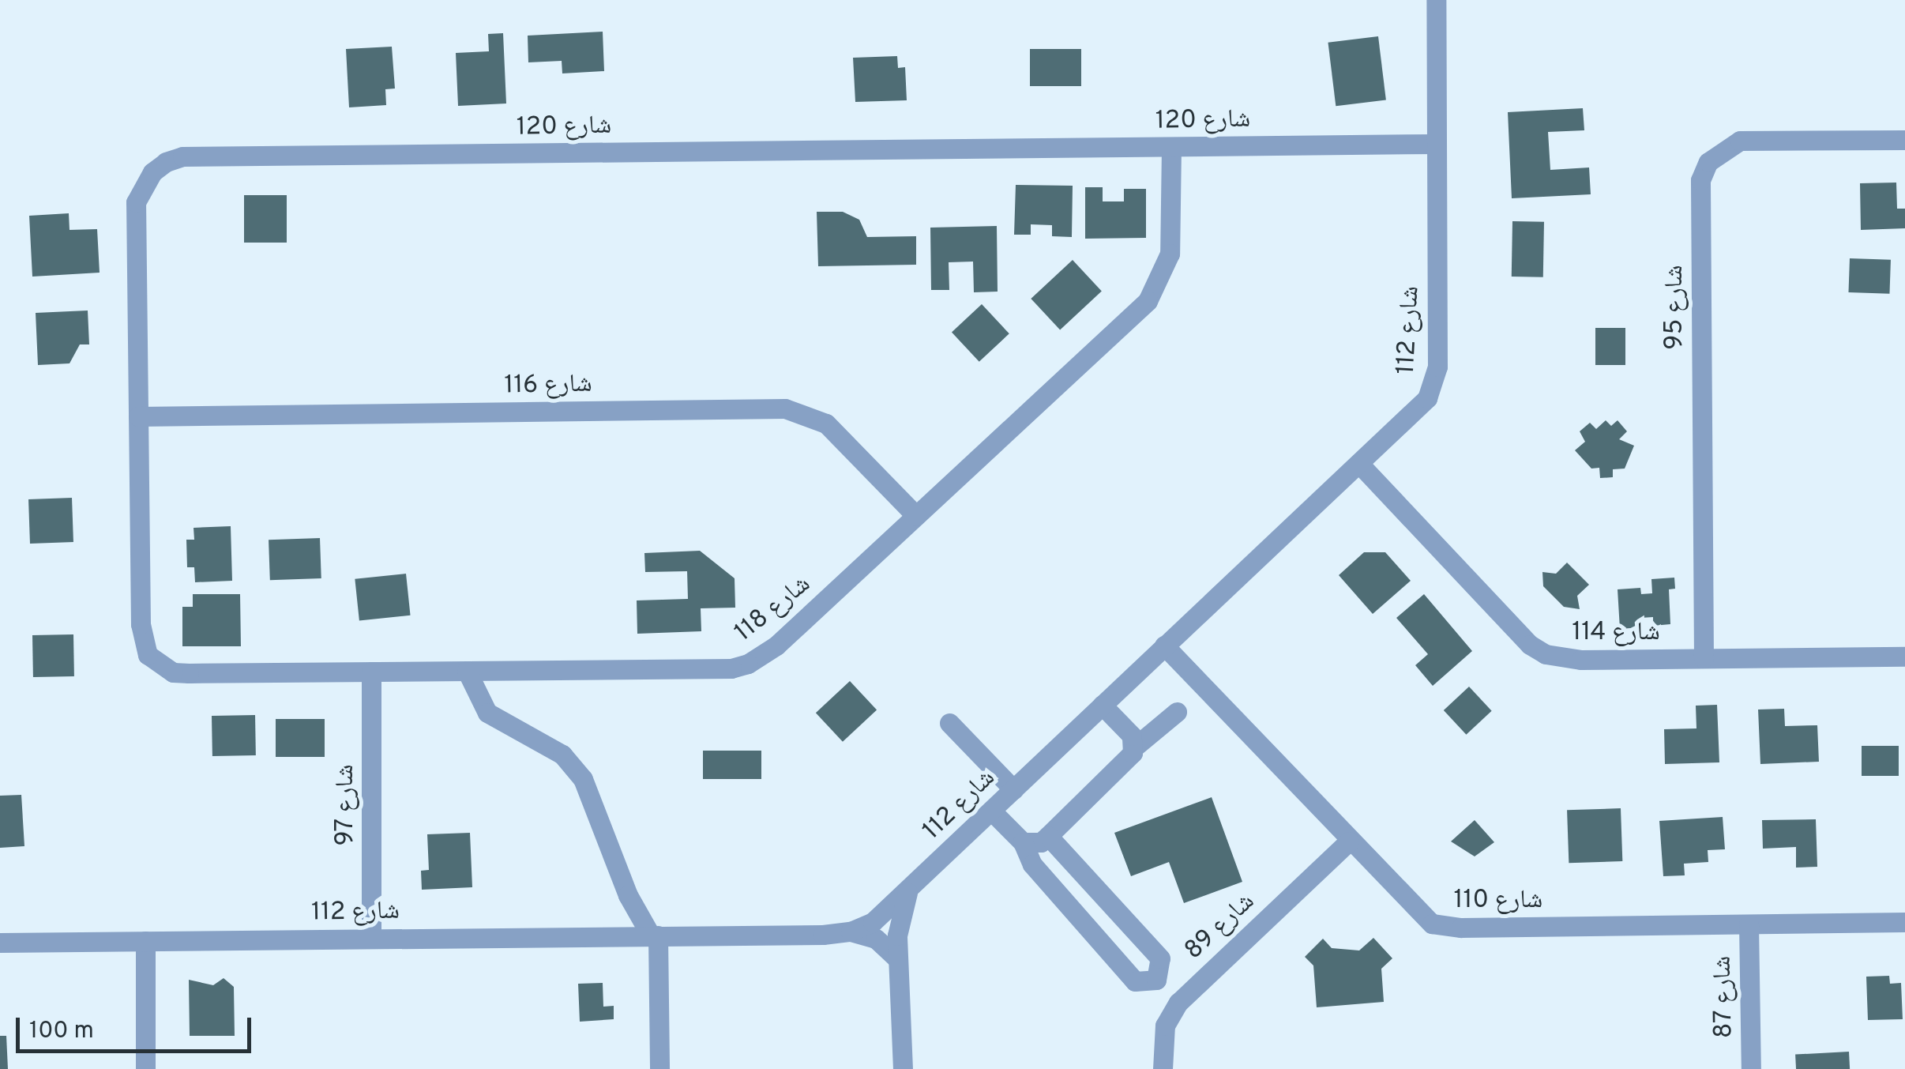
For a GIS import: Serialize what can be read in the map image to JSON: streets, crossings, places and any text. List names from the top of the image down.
{
  "streets": {
    "street": [
      "شارع 120",
      "شارع 95",
      "شارع 112",
      "شارع 116",
      "شارع 118",
      "شارع 114",
      "شارع 97",
      "شارع 110",
      "شارع 89",
      "شارع 87"
    ]
  },
  "crossings": [
    ["شارع 120", "شارع 112"],
    ["شارع 120", "شارع 116"],
    ["شارع 120", "شارع 118"],
    ["شارع 95", "شارع 114"],
    ["شارع 112", "شارع 114"],
    ["شارع 112", "شارع 97"],
    ["شارع 112", "شارع 110"],
    ["شارع 116", "شارع 118"],
    ["شارع 118", "شارع 97"],
    ["شارع 110", "شارع 89"],
    ["شارع 110", "شارع 87"]
  ],
  "scale_bar": "100 m"
}
